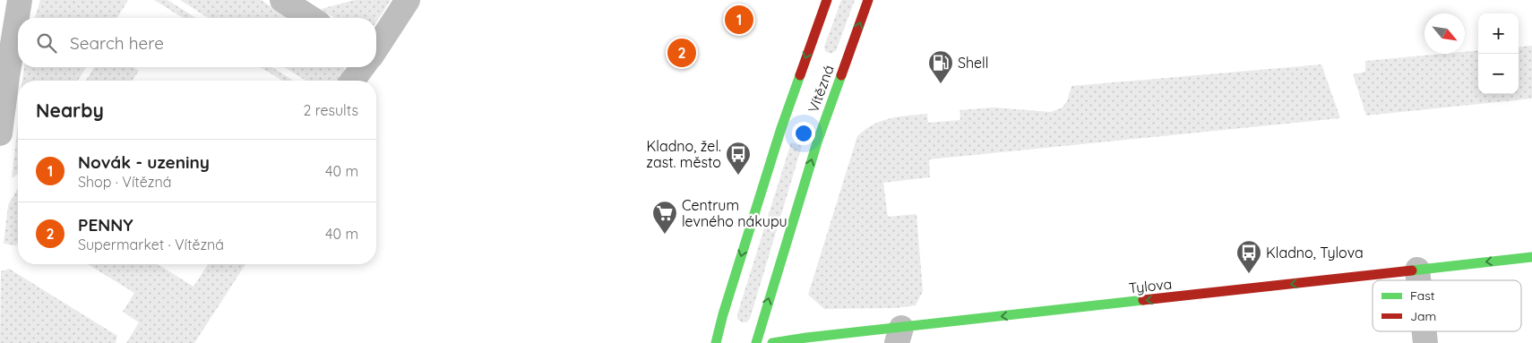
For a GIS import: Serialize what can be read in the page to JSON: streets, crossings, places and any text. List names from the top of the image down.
{
  "streets": {
    "street": ["Vítězná", "Tylova"]
  },
  "one_way": ["Tylova"],
  "places": {
    "fuel station": ["Shell"],
    "bus stop": ["Kladno, žel. zast. město", "Kladno, Tylova"],
    "supermarket": ["Centrum levného nákupu"]
  },
  "legend": ["Fast", "Jam"],
  "north": "bottom right",
  "page": {
    "pins": ["1", "2"],
    "map_buttons": ["+", "−"],
    "search": "Search here",
    "heading": ["Nearby", "2 results"],
    "list": [
      {
        "mark": "1",
        "name": "Novák - uzeniny",
        "note": "Shop · Vítězná",
        "value": "40 m"
      },
      {
        "mark": "2",
        "name": "PENNY",
        "note": "Supermarket · Vítězná",
        "value": "40 m"
      }
    ]
  }
}
